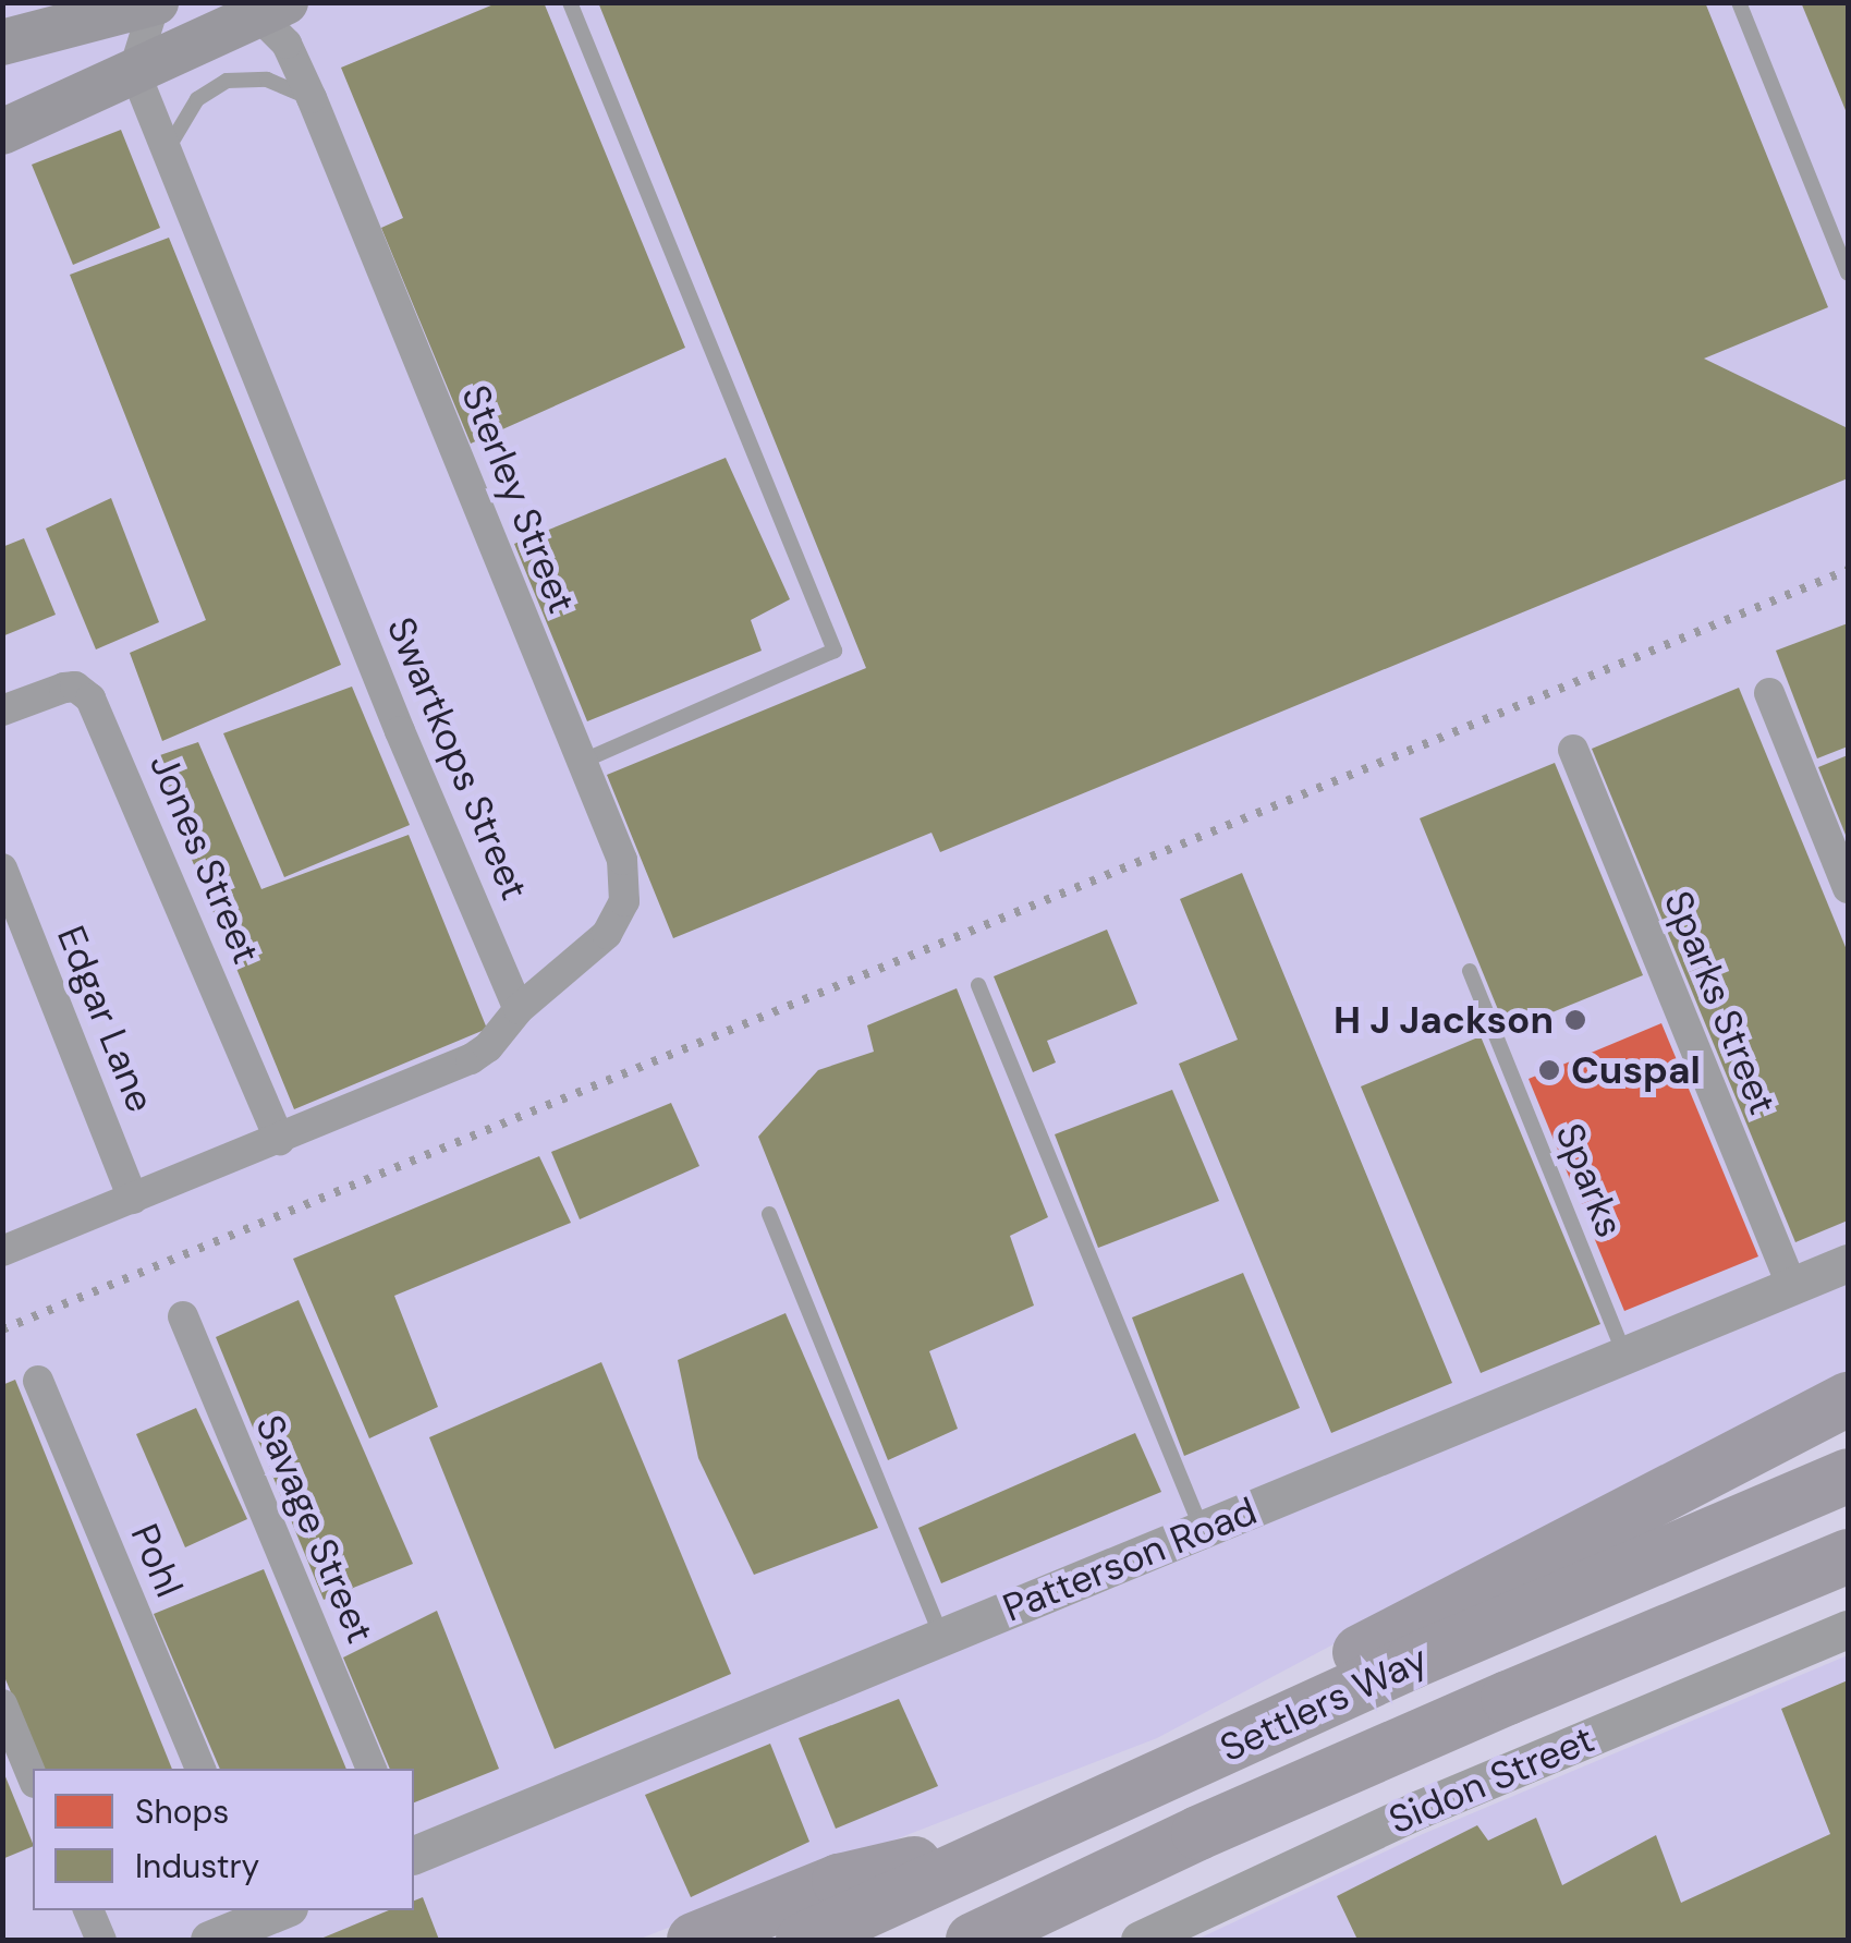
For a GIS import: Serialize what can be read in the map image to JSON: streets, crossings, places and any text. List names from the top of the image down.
{
  "streets": {
    "highway": ["Settlers Way"],
    "street": [
      "Sterley Street",
      "Swartkops Street",
      "Jones Street",
      "Sparks Street",
      "Edgar Lane",
      "Savage Street",
      "Patterson Road",
      "Pohl",
      "Sidon Street"
    ],
    "lane": ["Sparks"]
  },
  "crossings": [
    ["Sterley Street", "Swartkops Street"],
    ["Sparks Street", "Patterson Road"],
    ["Sparks", "Patterson Road"]
  ],
  "places": ["H J Jackson", "Cuspal"],
  "legend": ["Shops", "Industry"]
}
